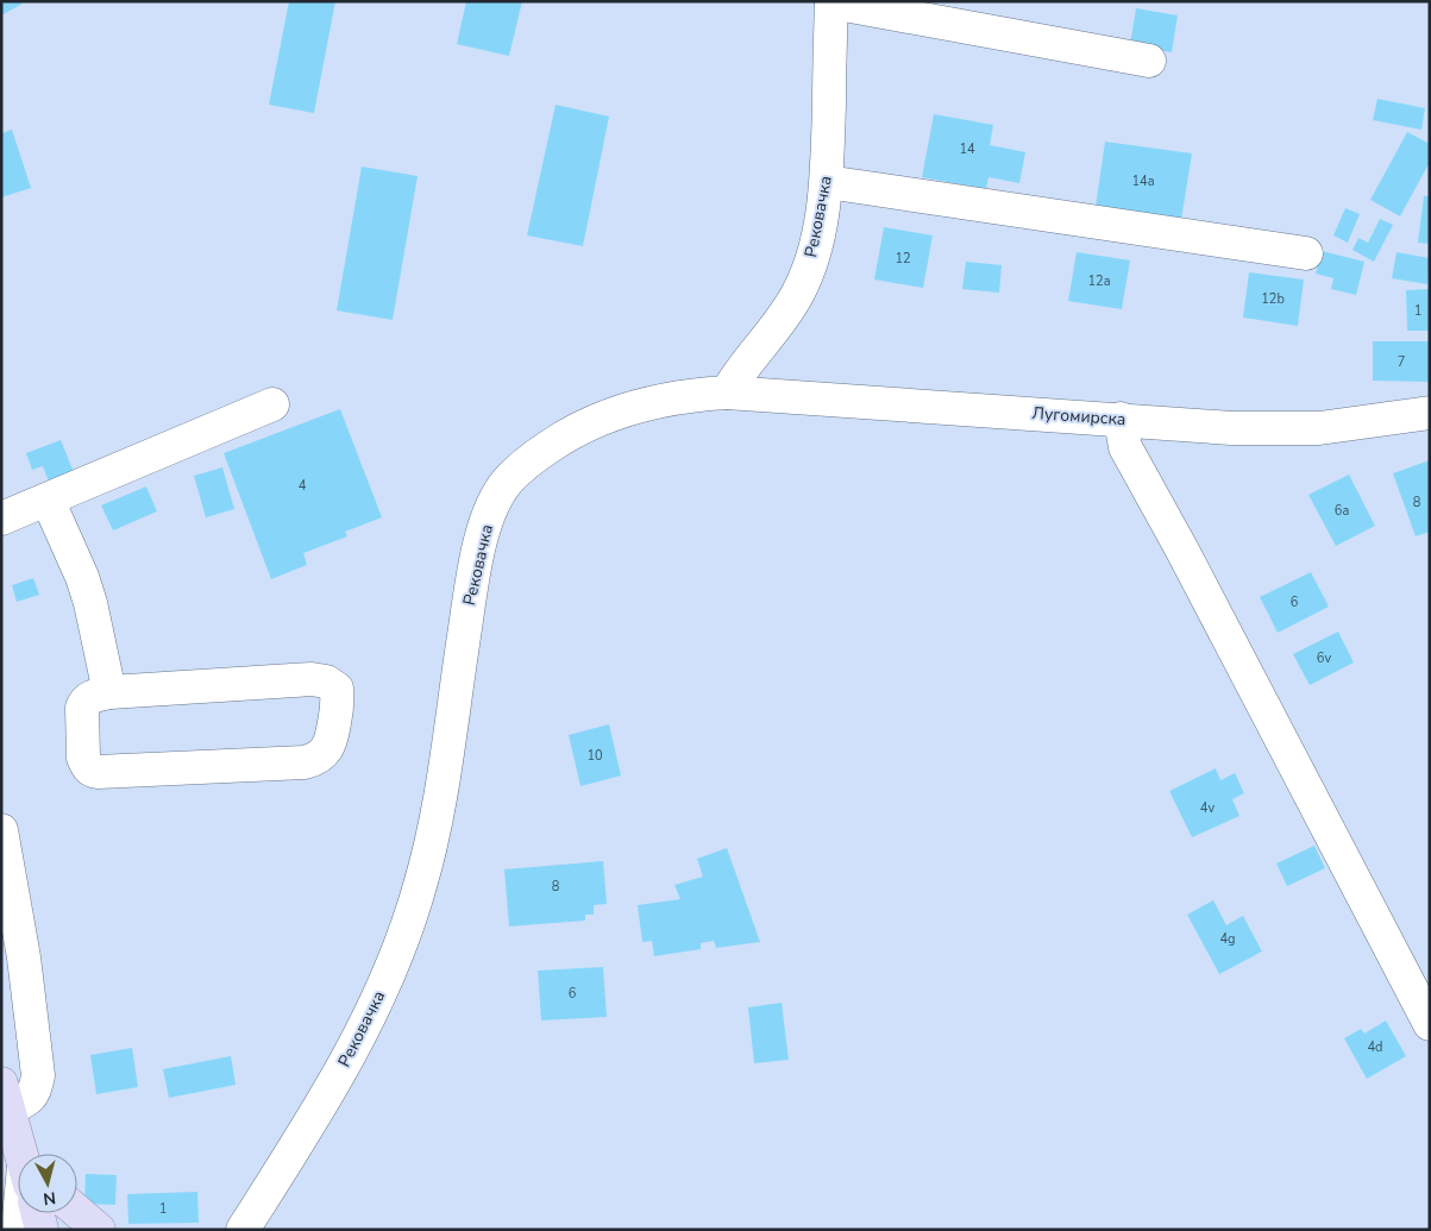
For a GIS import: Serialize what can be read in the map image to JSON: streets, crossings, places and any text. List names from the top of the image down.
{
  "streets": {
    "street": ["Рековачка", "Лугомирска"]
  },
  "crossings": [
    ["Рековачка", "Лугомирска"]
  ],
  "house_numbers": [
    "14",
    "14a",
    "12",
    "12a",
    "12b",
    "1",
    "7",
    "4",
    "8",
    "6a",
    "6",
    "6v",
    "10",
    "4v",
    "8",
    "4g",
    "6",
    "4d",
    "1"
  ],
  "north": "bottom"
}
